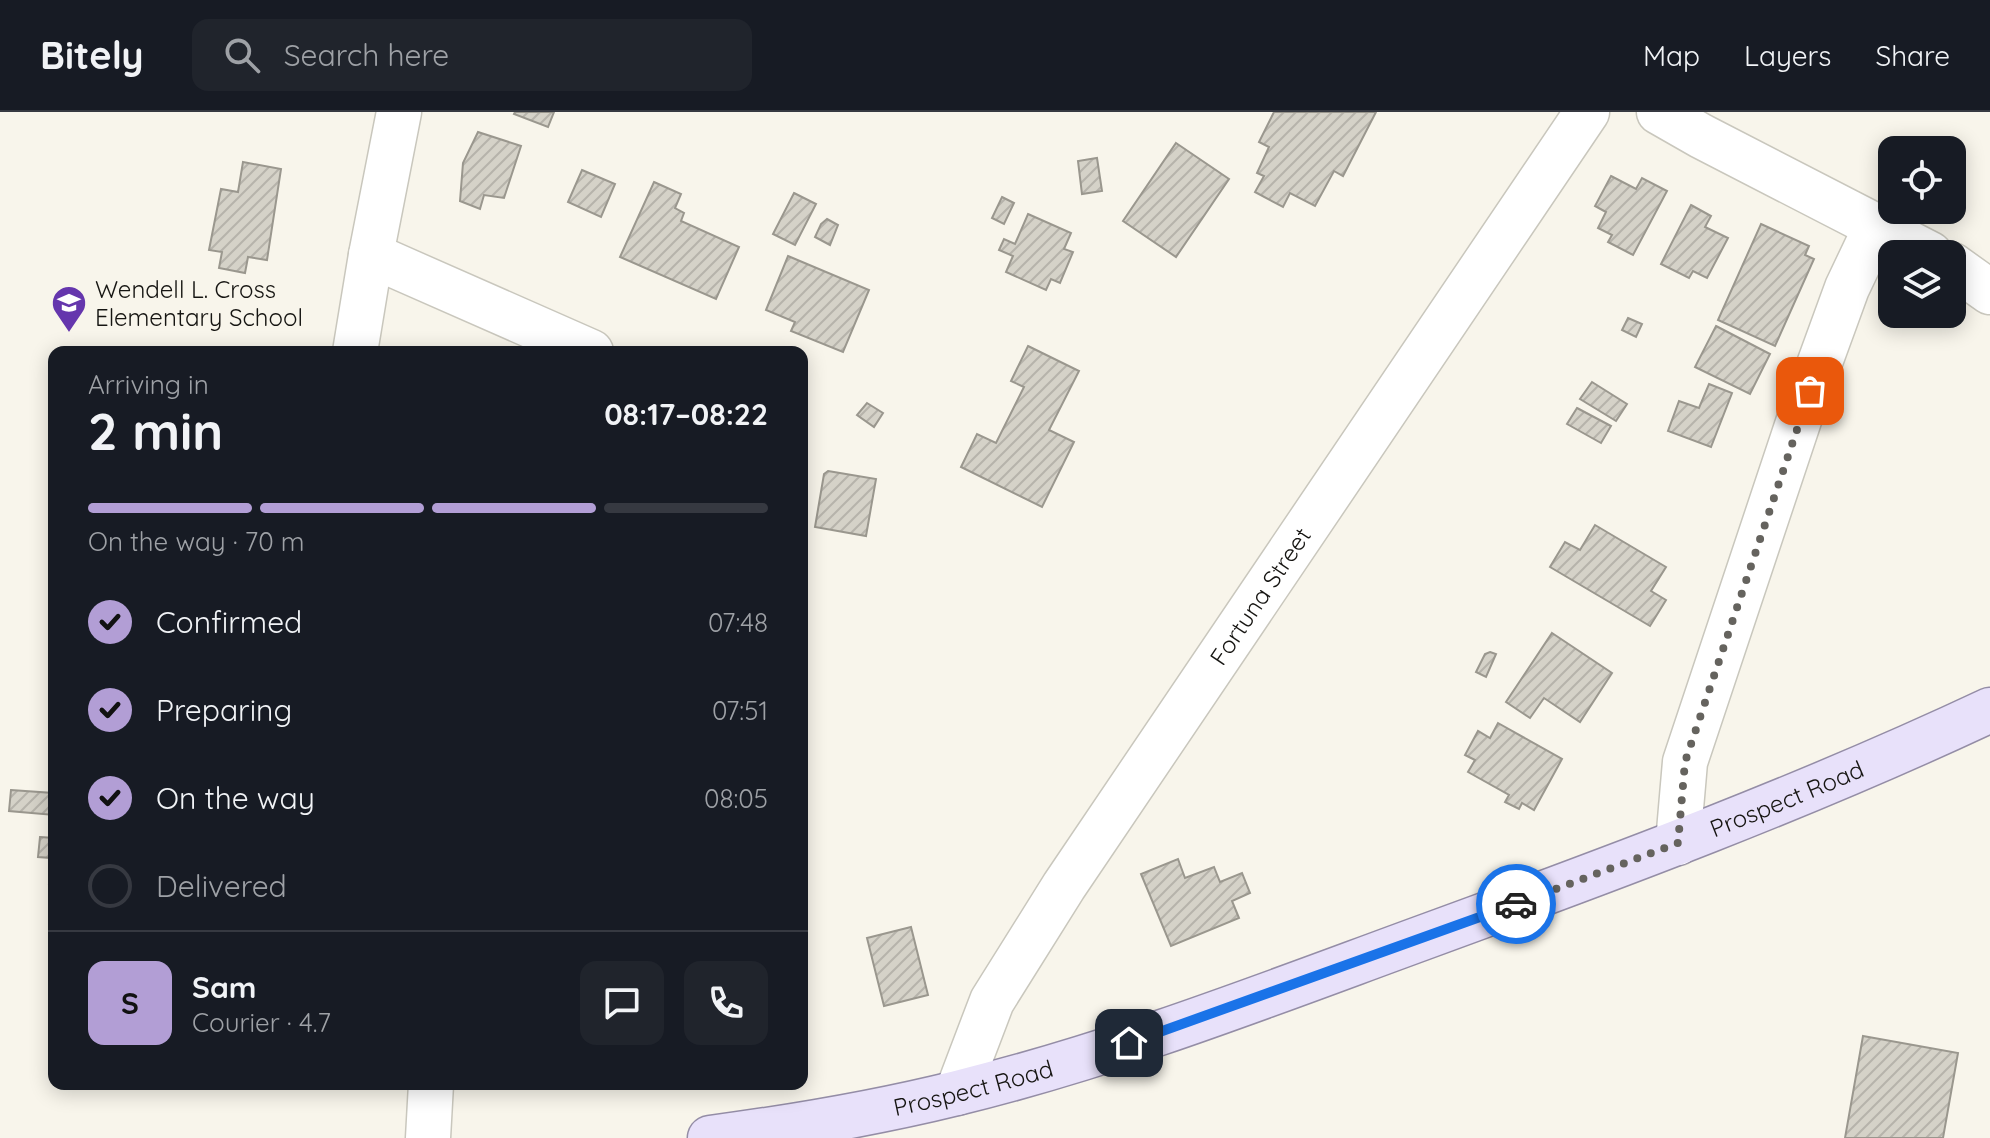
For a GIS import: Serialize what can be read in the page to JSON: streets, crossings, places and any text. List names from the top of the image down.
{
  "streets": {
    "main road": ["Prospect Road"],
    "street": ["Fortuna Street"]
  },
  "crossings": [
    ["Fortuna Street", "Prospect Road"]
  ],
  "places": {
    "school or university": ["Wendell L. Cross Elementary School"]
  },
  "page": {
    "header": "Bitely",
    "search": "Search here",
    "nav": ["Map", "Layers", "Share"],
    "heading": ["2 min", "Arriving in", "08:17–08:22"],
    "panel": ["Sam", "Courier · 4.7"],
    "bar": "On the way · 70 m",
    "list": [
      ["Confirmed", "07:48"],
      ["Preparing", "07:51"],
      ["On the way", "08:05"],
      "Delivered"
    ],
    "round": "S"
  }
}
